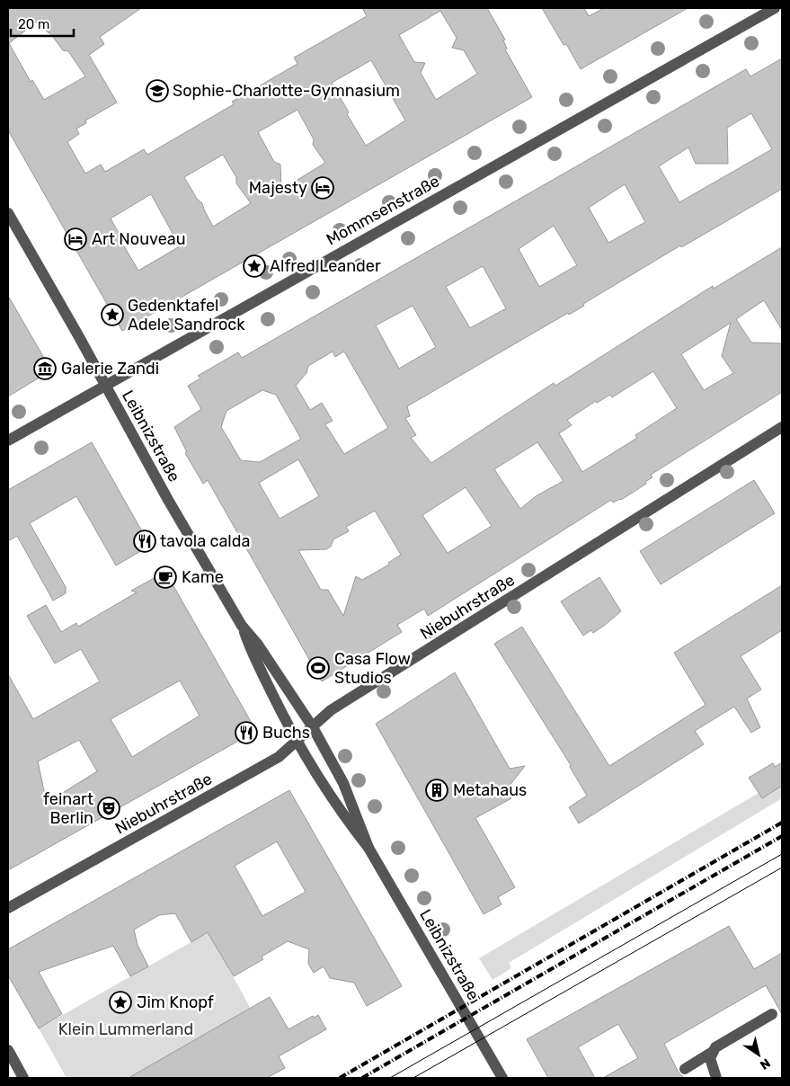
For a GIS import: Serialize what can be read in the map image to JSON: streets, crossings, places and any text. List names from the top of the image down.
{
  "streets": {
    "street": ["Mommsenstraße", "Leibnizstraße", "Niebuhrstraße"]
  },
  "crossings": [
    ["Mommsenstraße", "Leibnizstraße"],
    ["Leibnizstraße", "Niebuhrstraße"]
  ],
  "parks": ["Klein Lummerland"],
  "places": {
    "school or university": ["Sophie-Charlotte-Gymnasium"],
    "hotel": ["Majesty", "Art Nouveau"],
    "place": ["Alfred Leander", "Gedenktafel Adele Sandrock", "Jim Knopf"],
    "museum": ["Galerie Zandi"],
    "restaurant": ["tavola calda", "Buchs"],
    "cafe": ["Kame"],
    "sports": ["Casa Flow Studios"],
    "building": ["Metahaus"],
    "theatre": ["feinart Berlin"]
  },
  "scale_bar": "20 m",
  "north": "bottom right"
}
